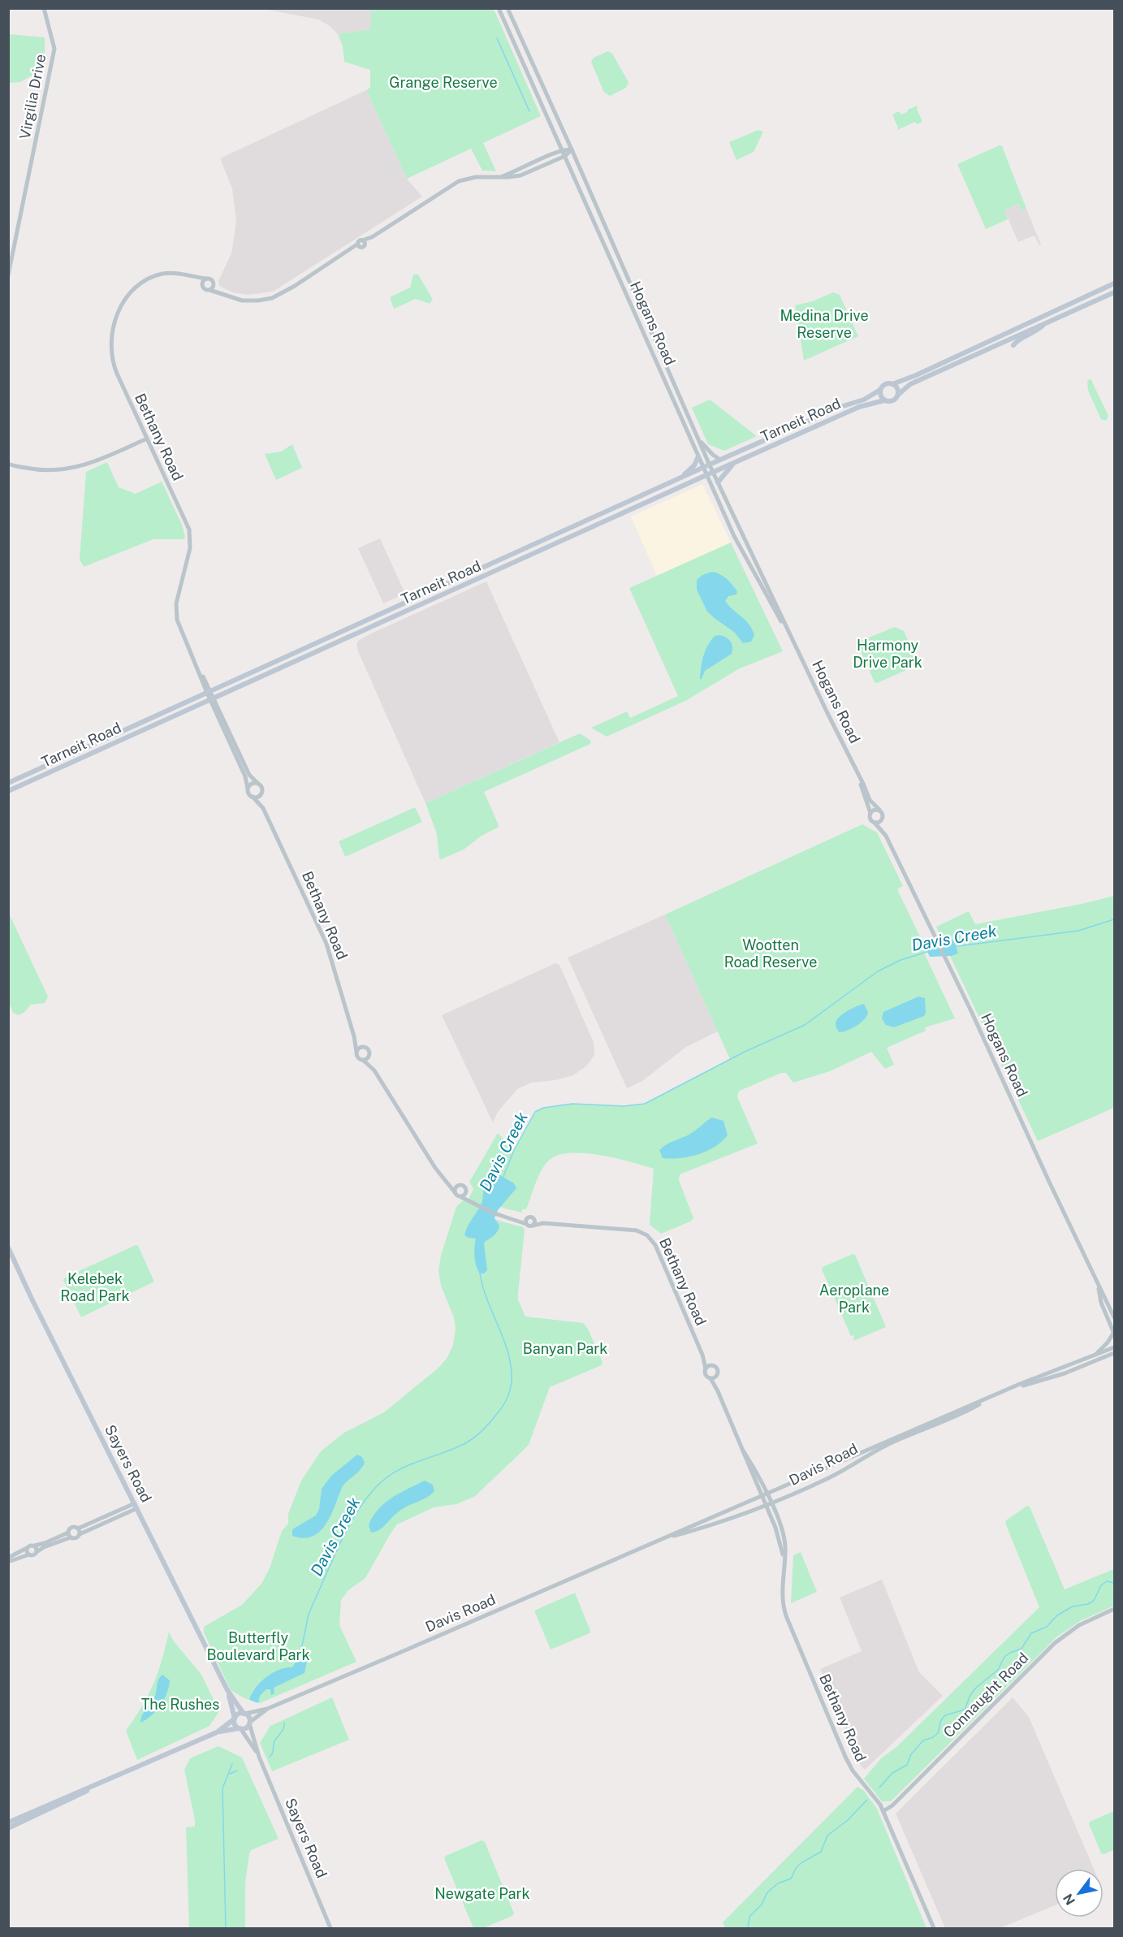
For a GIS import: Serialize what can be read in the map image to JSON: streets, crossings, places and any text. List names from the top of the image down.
{
  "streets": {
    "main road": ["Tarneit Road", "Sayers Road"],
    "street": [
      "Virgilia Drive",
      "Hogans Road",
      "Bethany Road",
      "Davis Road",
      "Connaught Road"
    ]
  },
  "crossings": [
    ["Hogans Road", "Tarneit Road"],
    ["Tarneit Road", "Bethany Road"],
    ["Bethany Road", "Davis Road"],
    ["Bethany Road", "Connaught Road"]
  ],
  "water": ["Davis Creek"],
  "parks": [
    "Grange Reserve",
    "Medina Drive Reserve",
    "Harmony Drive Park",
    "Wootten Road Reserve",
    "Kelebek Road Park",
    "Aeroplane Park",
    "Banyan Park",
    "Butterfly Boulevard Park",
    "The Rushes",
    "Newgate Park"
  ],
  "north": "bottom left"
}
